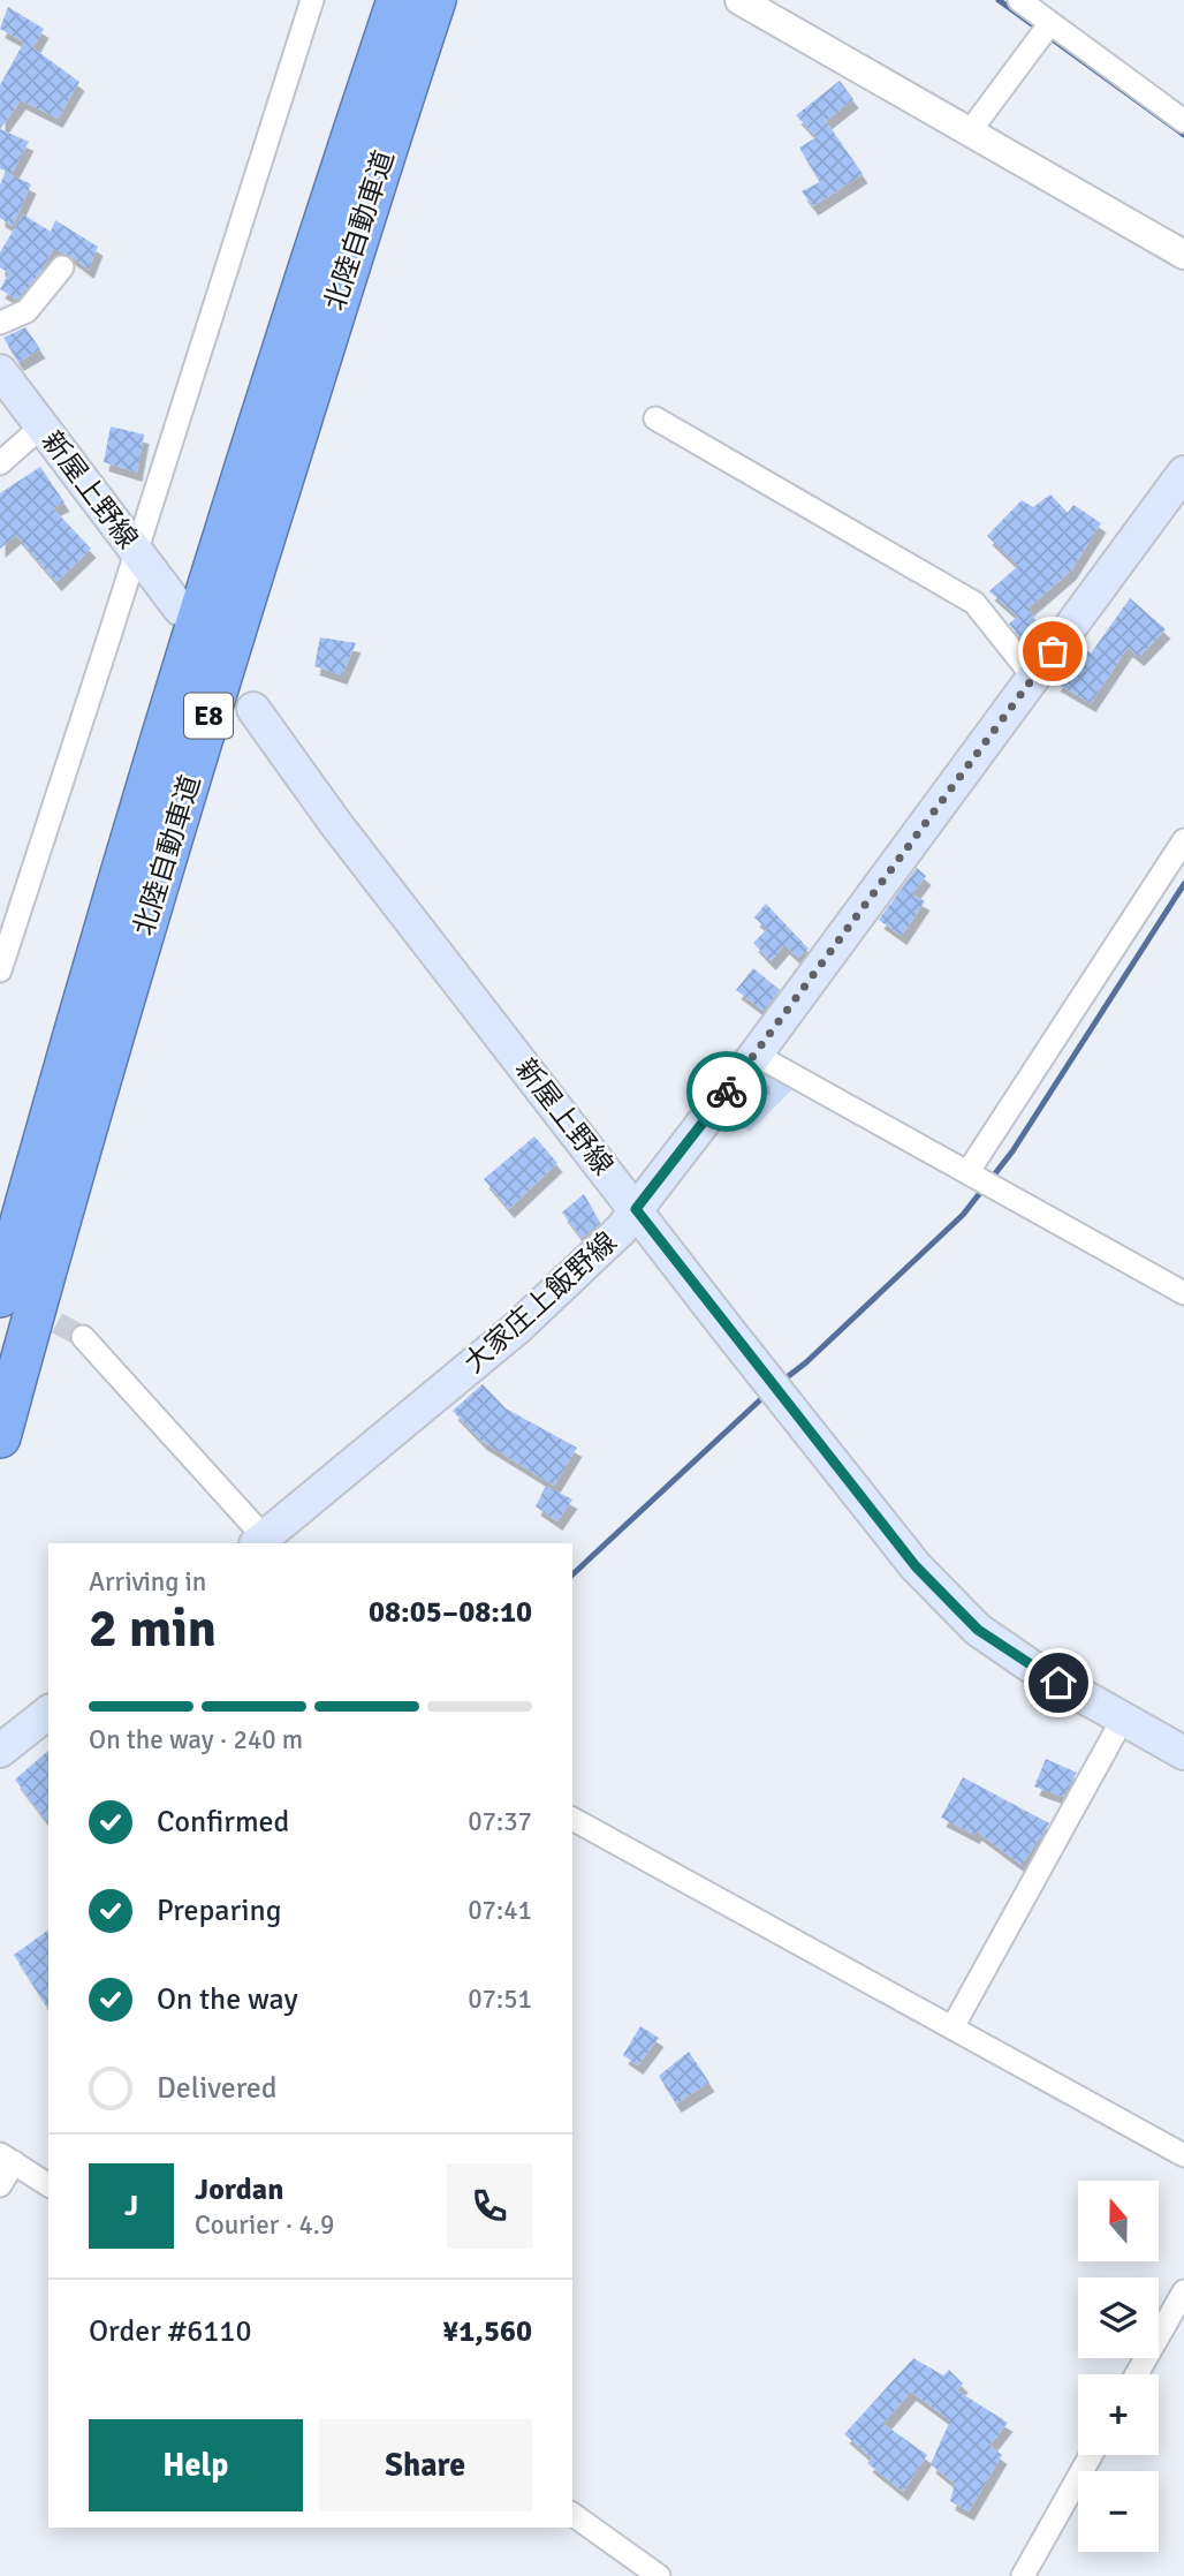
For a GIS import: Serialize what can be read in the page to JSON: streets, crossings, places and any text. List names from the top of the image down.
{
  "streets": {
    "highway": ["北陸自動車道", "E8"],
    "main road": ["新屋上野線", "大家庄上飯野線"]
  },
  "crossings": [
    ["新屋上野線", "大家庄上飯野線"]
  ],
  "north": "top",
  "page": {
    "heading": ["2 min", "Arriving in", "08:05–08:10"],
    "panel": [
      "Jordan",
      "Courier · 4.9",
      "Order #6110",
      "¥1,560"
    ],
    "bar": "On the way · 240 m",
    "list": [
      ["Confirmed", "07:37"],
      ["Preparing", "07:41"],
      ["On the way", "07:51"],
      "Delivered"
    ],
    "round": "J",
    "map_buttons": ["+", "−"],
    "buttons": ["Help", "Share"]
  }
}
